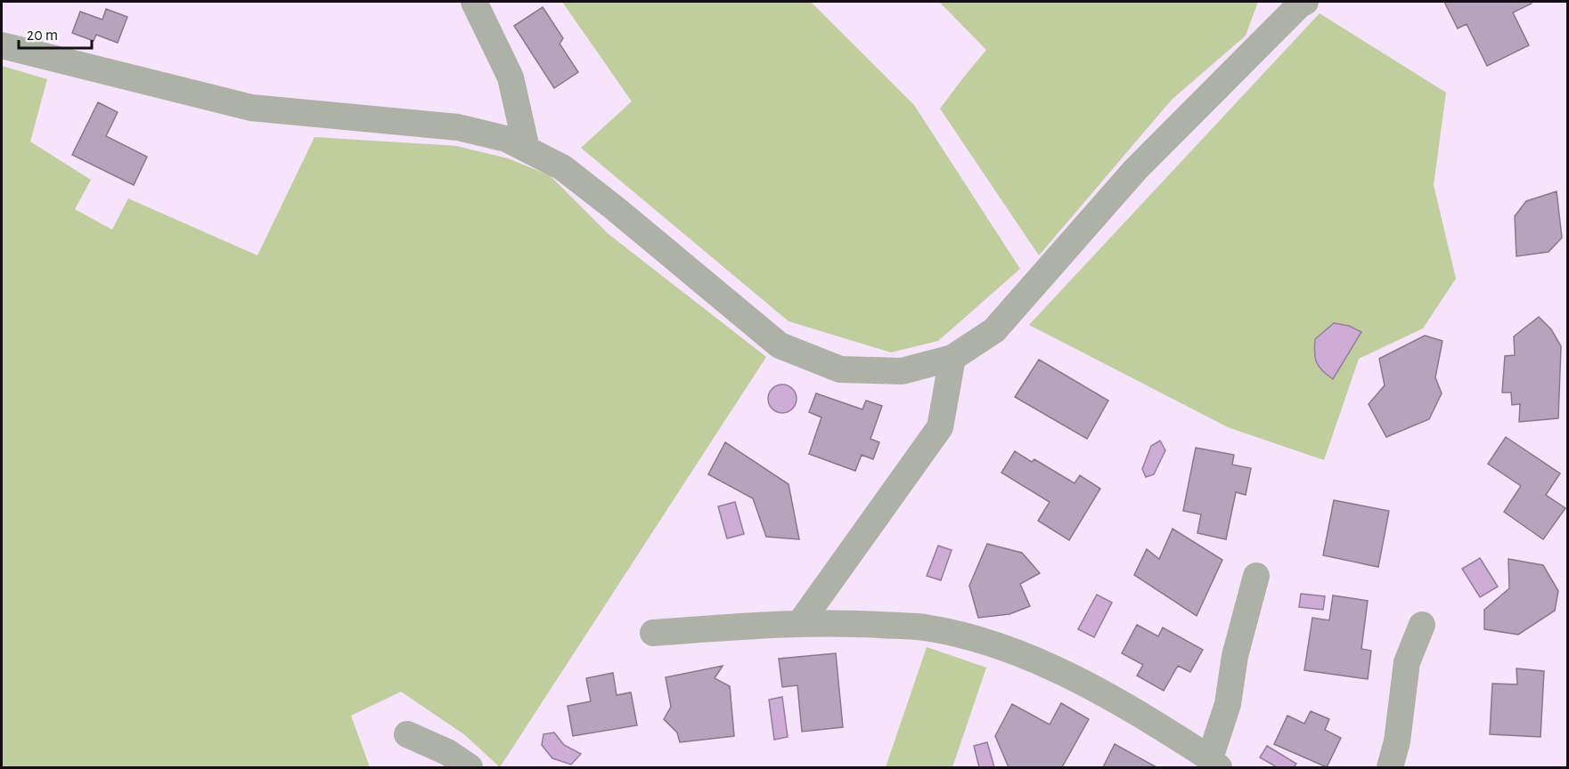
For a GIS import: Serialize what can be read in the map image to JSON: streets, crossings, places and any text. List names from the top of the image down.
{
  "scale_bar": "20 m"
}
